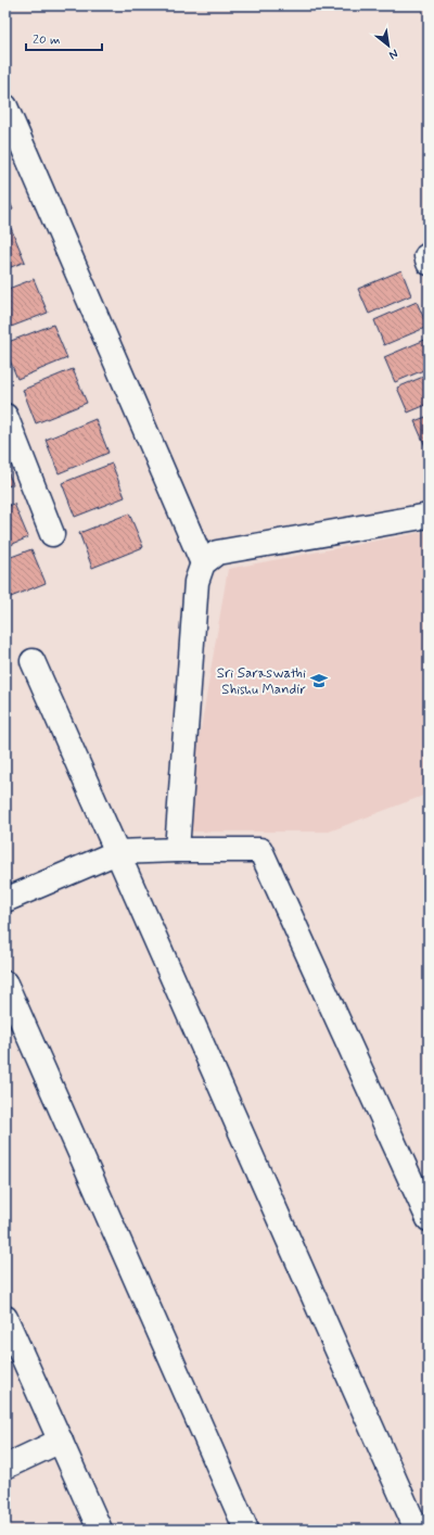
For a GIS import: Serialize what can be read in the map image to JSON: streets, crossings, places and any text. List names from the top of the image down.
{
  "places": {
    "school or university": ["Sri Saraswathi Shishu Mandir"]
  },
  "scale_bar": "20 m",
  "north": "bottom right"
}
